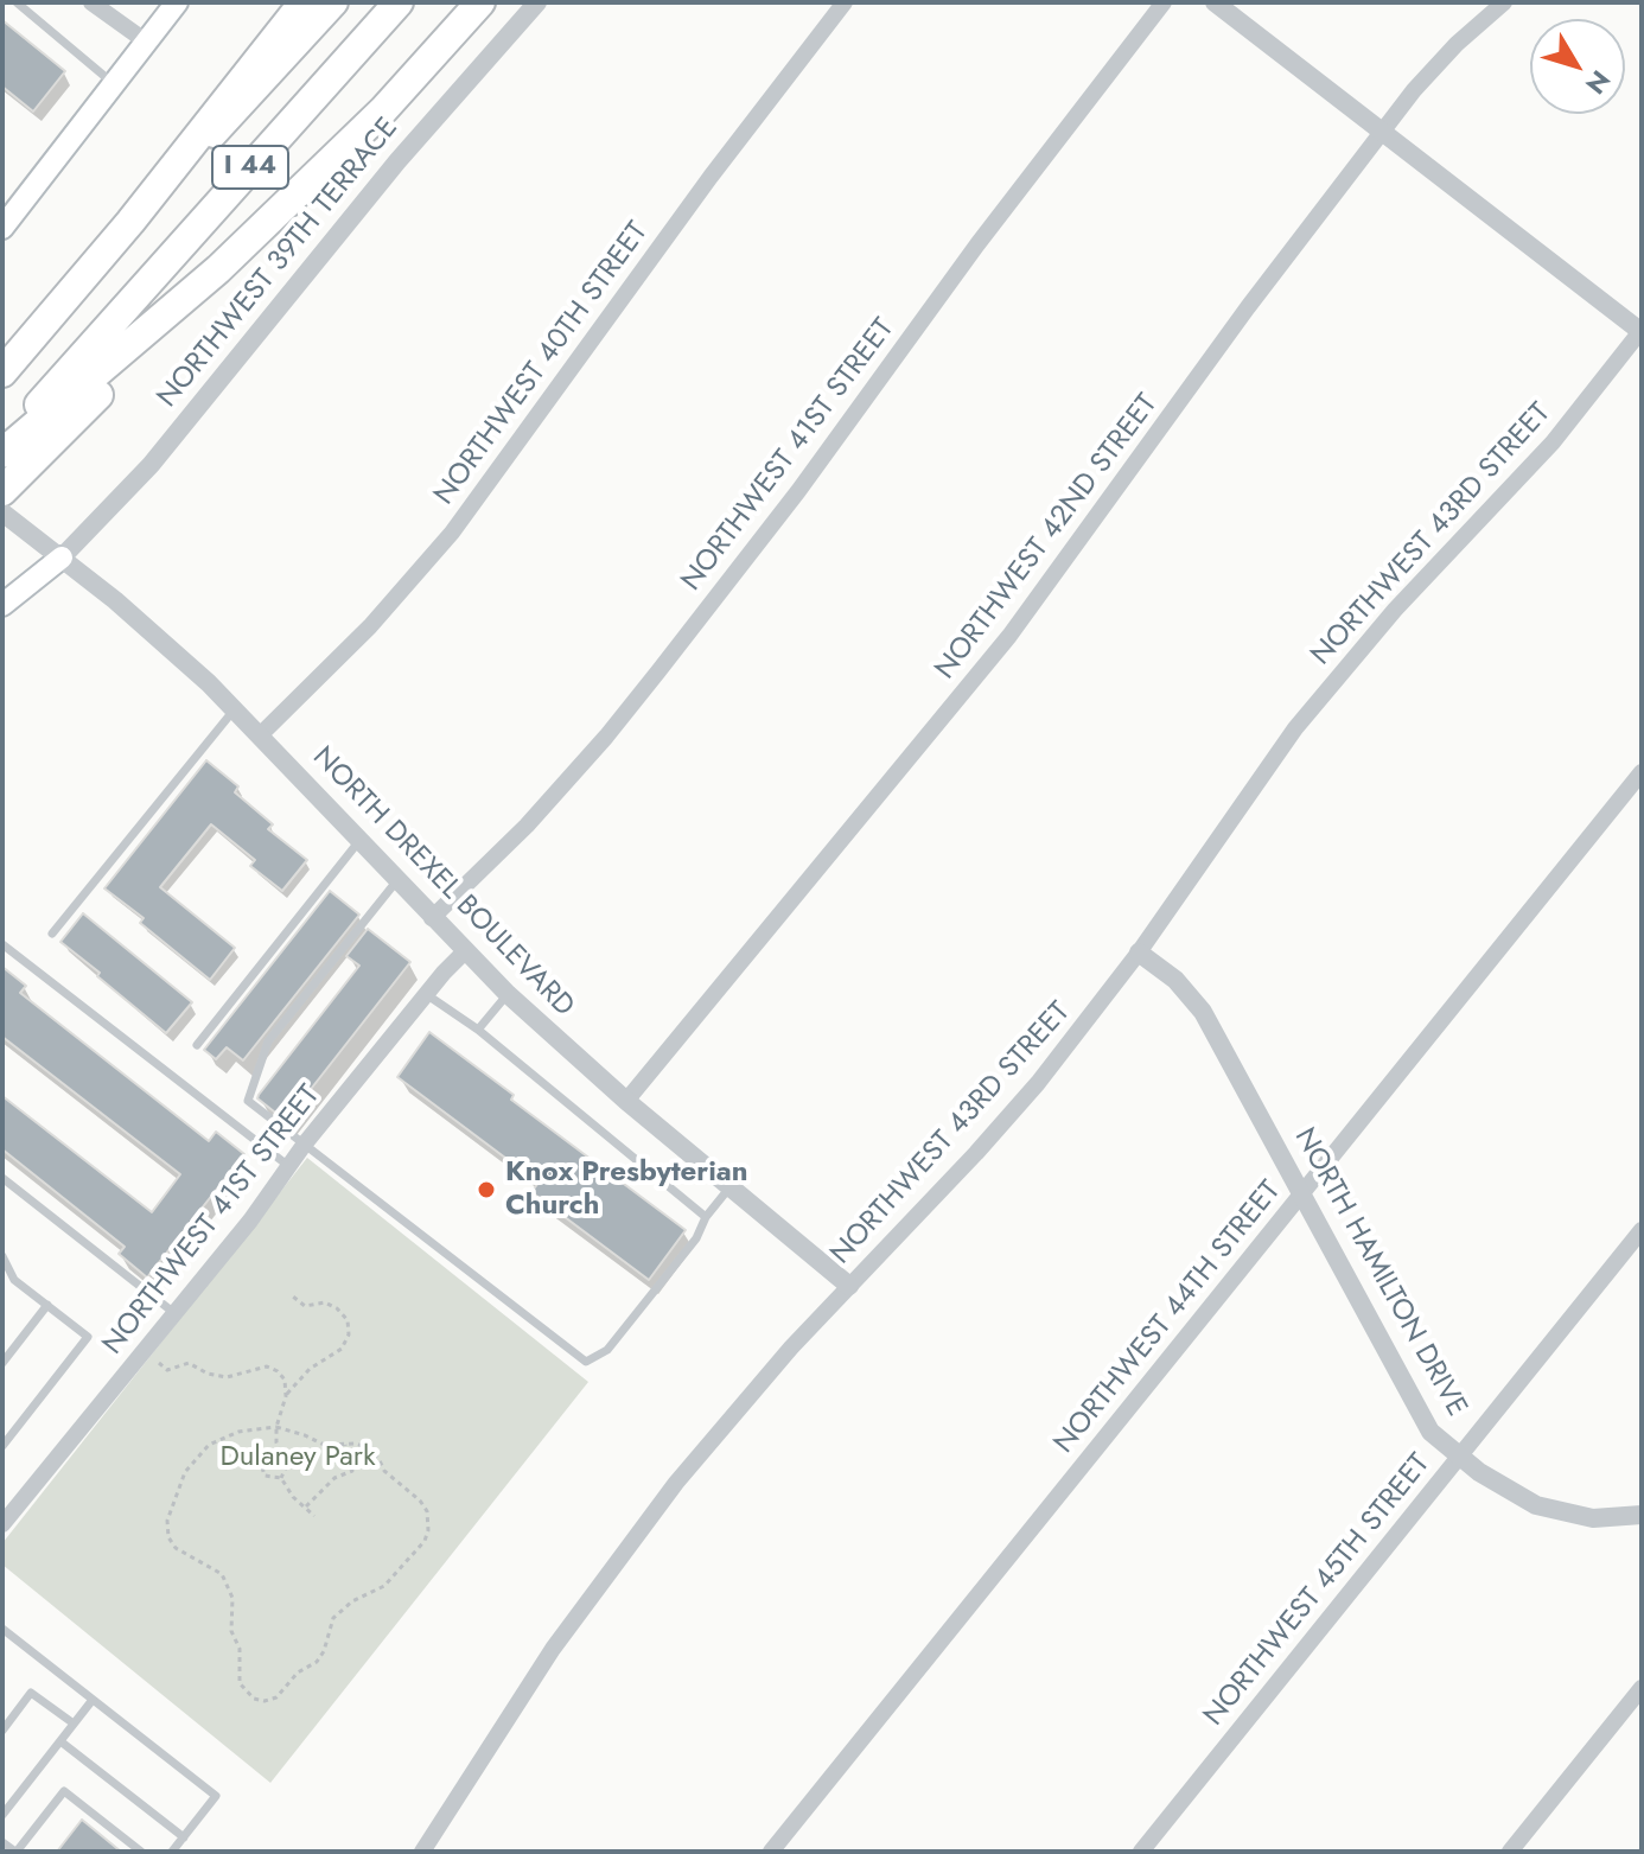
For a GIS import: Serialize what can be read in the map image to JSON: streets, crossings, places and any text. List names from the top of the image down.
{
  "streets": {
    "highway": ["I 44"],
    "street": [
      "NORTHWEST 39TH TERRACE",
      "NORTHWEST 40TH STREET",
      "NORTHWEST 41ST STREET",
      "NORTHWEST 43RD STREET",
      "NORTHWEST 42ND STREET",
      "NORTH DREXEL BOULEVARD",
      "NORTH HAMILTON DRIVE",
      "NORTHWEST 44TH STREET",
      "NORTHWEST 45TH STREET"
    ]
  },
  "crossings": [
    ["NORTHWEST 39TH TERRACE", "NORTH DREXEL BOULEVARD"],
    ["NORTHWEST 40TH STREET", "NORTH DREXEL BOULEVARD"],
    ["NORTHWEST 41ST STREET", "NORTH DREXEL BOULEVARD"],
    ["NORTHWEST 43RD STREET", "NORTH DREXEL BOULEVARD"],
    ["NORTHWEST 43RD STREET", "NORTH HAMILTON DRIVE"],
    ["NORTHWEST 42ND STREET", "NORTH DREXEL BOULEVARD"],
    ["NORTH HAMILTON DRIVE", "NORTHWEST 44TH STREET"],
    ["NORTH HAMILTON DRIVE", "NORTHWEST 45TH STREET"]
  ],
  "parks": ["Dulaney Park"],
  "places": ["Knox Presbyterian Church"],
  "north": "bottom right"
}
